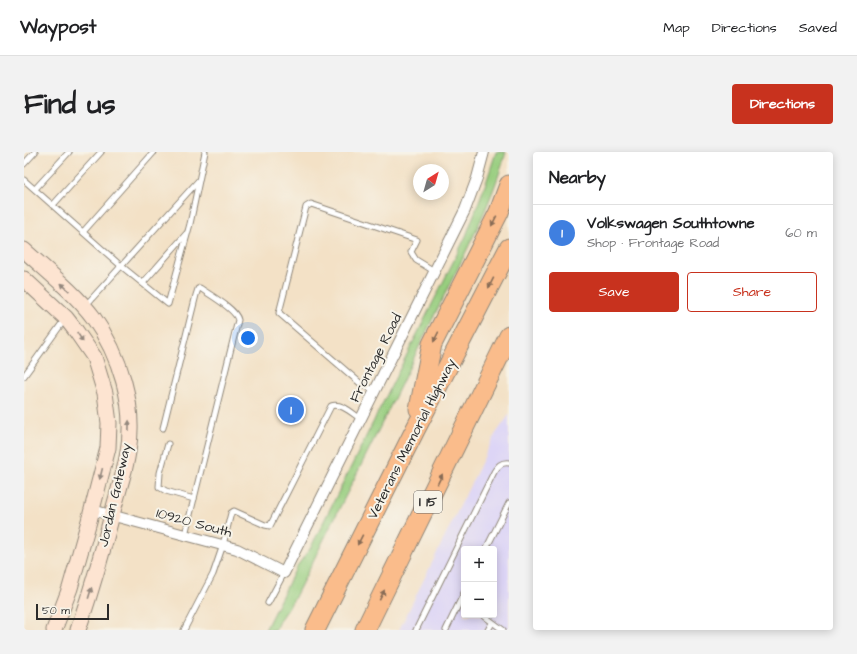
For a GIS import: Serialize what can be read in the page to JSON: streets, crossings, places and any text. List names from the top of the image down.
{
  "streets": {
    "highway": ["Veterans Memorial Highway", "I 15"],
    "main road": ["Jordan Gateway"],
    "street": ["Frontage Road", "10920 South"]
  },
  "crossings": [
    ["Frontage Road", "10920 South"],
    ["Jordan Gateway", "10920 South"]
  ],
  "scale_bar": "50 m",
  "north": "top right",
  "page": {
    "header": "Waypost",
    "nav": ["Map", "Directions", "Saved"],
    "buttons": [
      "Directions",
      ["Save", "Share"]
    ],
    "title": "Find us",
    "heading": "Nearby",
    "list": [
      {
        "mark": "1",
        "name": "Volkswagen Southtowne",
        "note": "Shop · Frontage Road",
        "value": "60 m"
      }
    ],
    "pins": "1",
    "map_buttons": ["+", "−"],
    "scale": "50 m"
  }
}
